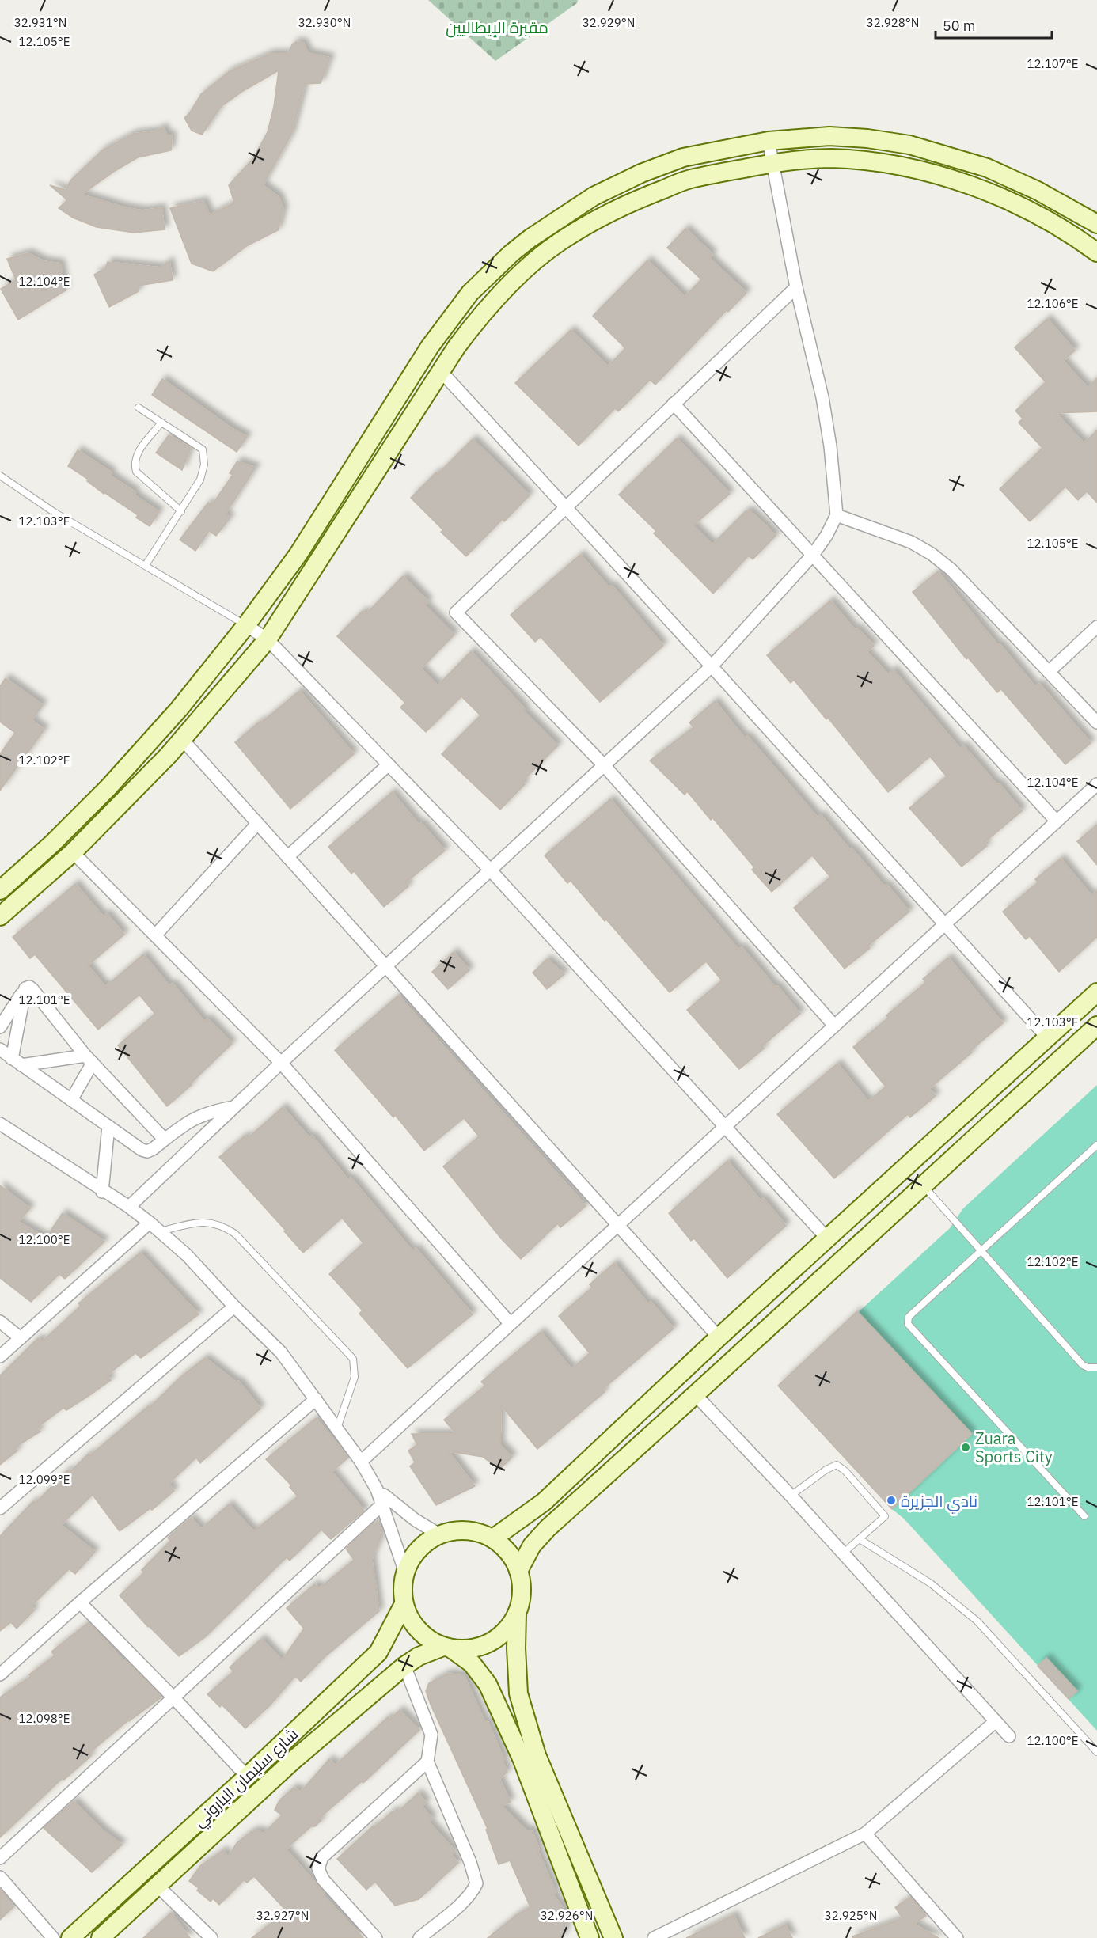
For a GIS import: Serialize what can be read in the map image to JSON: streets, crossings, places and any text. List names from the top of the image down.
{
  "streets": {
    "street": ["شارع سليمان الباروني"]
  },
  "parks": ["مقبرة الإيطاليين"],
  "places": ["Zuara Sports City", "نادي الجزيرة"],
  "scale_bar": "50 m",
  "coordinates": [
    "32.931°N",
    "32.930°N",
    "32.929°N",
    "32.928°N",
    "12.105°E",
    "12.107°E",
    "12.104°E",
    "12.106°E",
    "12.103°E",
    "12.102°E",
    "12.101°E",
    "12.100°E",
    "12.099°E",
    "12.098°E",
    "32.927°N",
    "32.926°N",
    "32.925°N"
  ]
}
